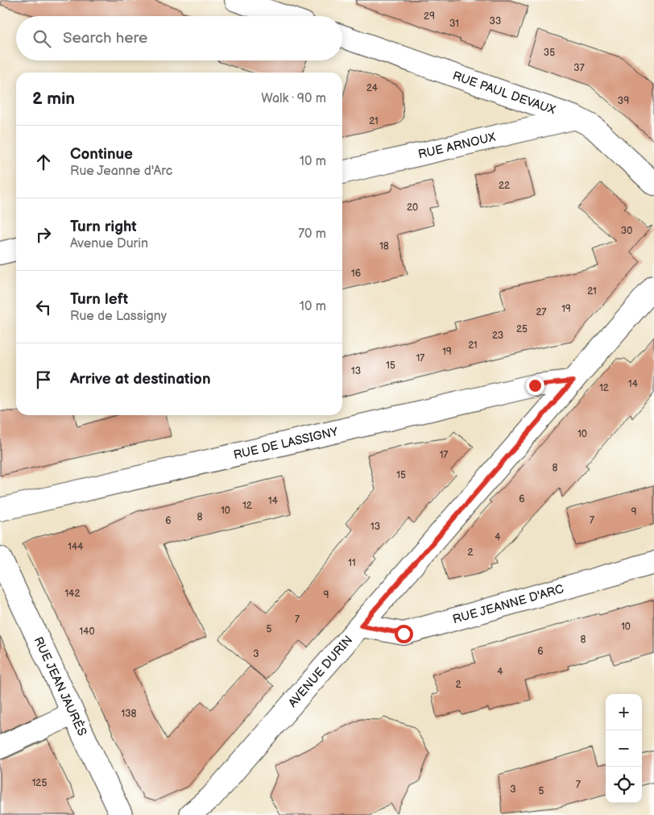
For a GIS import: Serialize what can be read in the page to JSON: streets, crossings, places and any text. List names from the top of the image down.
{
  "streets": {
    "street": [
      "RUE PAUL DEVAUX",
      "RUE ARNOUX",
      "RUE DE LASSIGNY",
      "RUE JEANNE D'ARC",
      "AVENUE DURIN",
      "RUE JEAN JAURÈS"
    ]
  },
  "crossings": [
    ["RUE PAUL DEVAUX", "RUE ARNOUX"],
    ["RUE DE LASSIGNY", "AVENUE DURIN"],
    ["RUE JEANNE D'ARC", "AVENUE DURIN"]
  ],
  "house_numbers": [
    "29",
    "33",
    "31",
    "35",
    "37",
    "24",
    "39",
    "21",
    "22",
    "20",
    "30",
    "18",
    "16",
    "21",
    "19",
    "27",
    "25",
    "23",
    "21",
    "19",
    "17",
    "15",
    "13",
    "14",
    "12",
    "10",
    "17",
    "8",
    "15",
    "6",
    "14",
    "12",
    "10",
    "9",
    "8",
    "7",
    "6",
    "13",
    "4",
    "144",
    "2",
    "11",
    "142",
    "9",
    "7",
    "10",
    "5",
    "140",
    "8",
    "6",
    "3",
    "4",
    "2",
    "138",
    "125",
    "7",
    "3",
    "5"
  ],
  "page": {
    "search": "Search here",
    "heading": ["2 min", "Walk · 90 m"],
    "list": [
      ["Continue", "Rue Jeanne d'Arc", "10 m"],
      ["Turn right", "Avenue Durin", "70 m"],
      ["Turn left", "Rue de Lassigny", "10 m"],
      "Arrive at destination"
    ],
    "map_buttons": ["+", "−"]
  }
}
